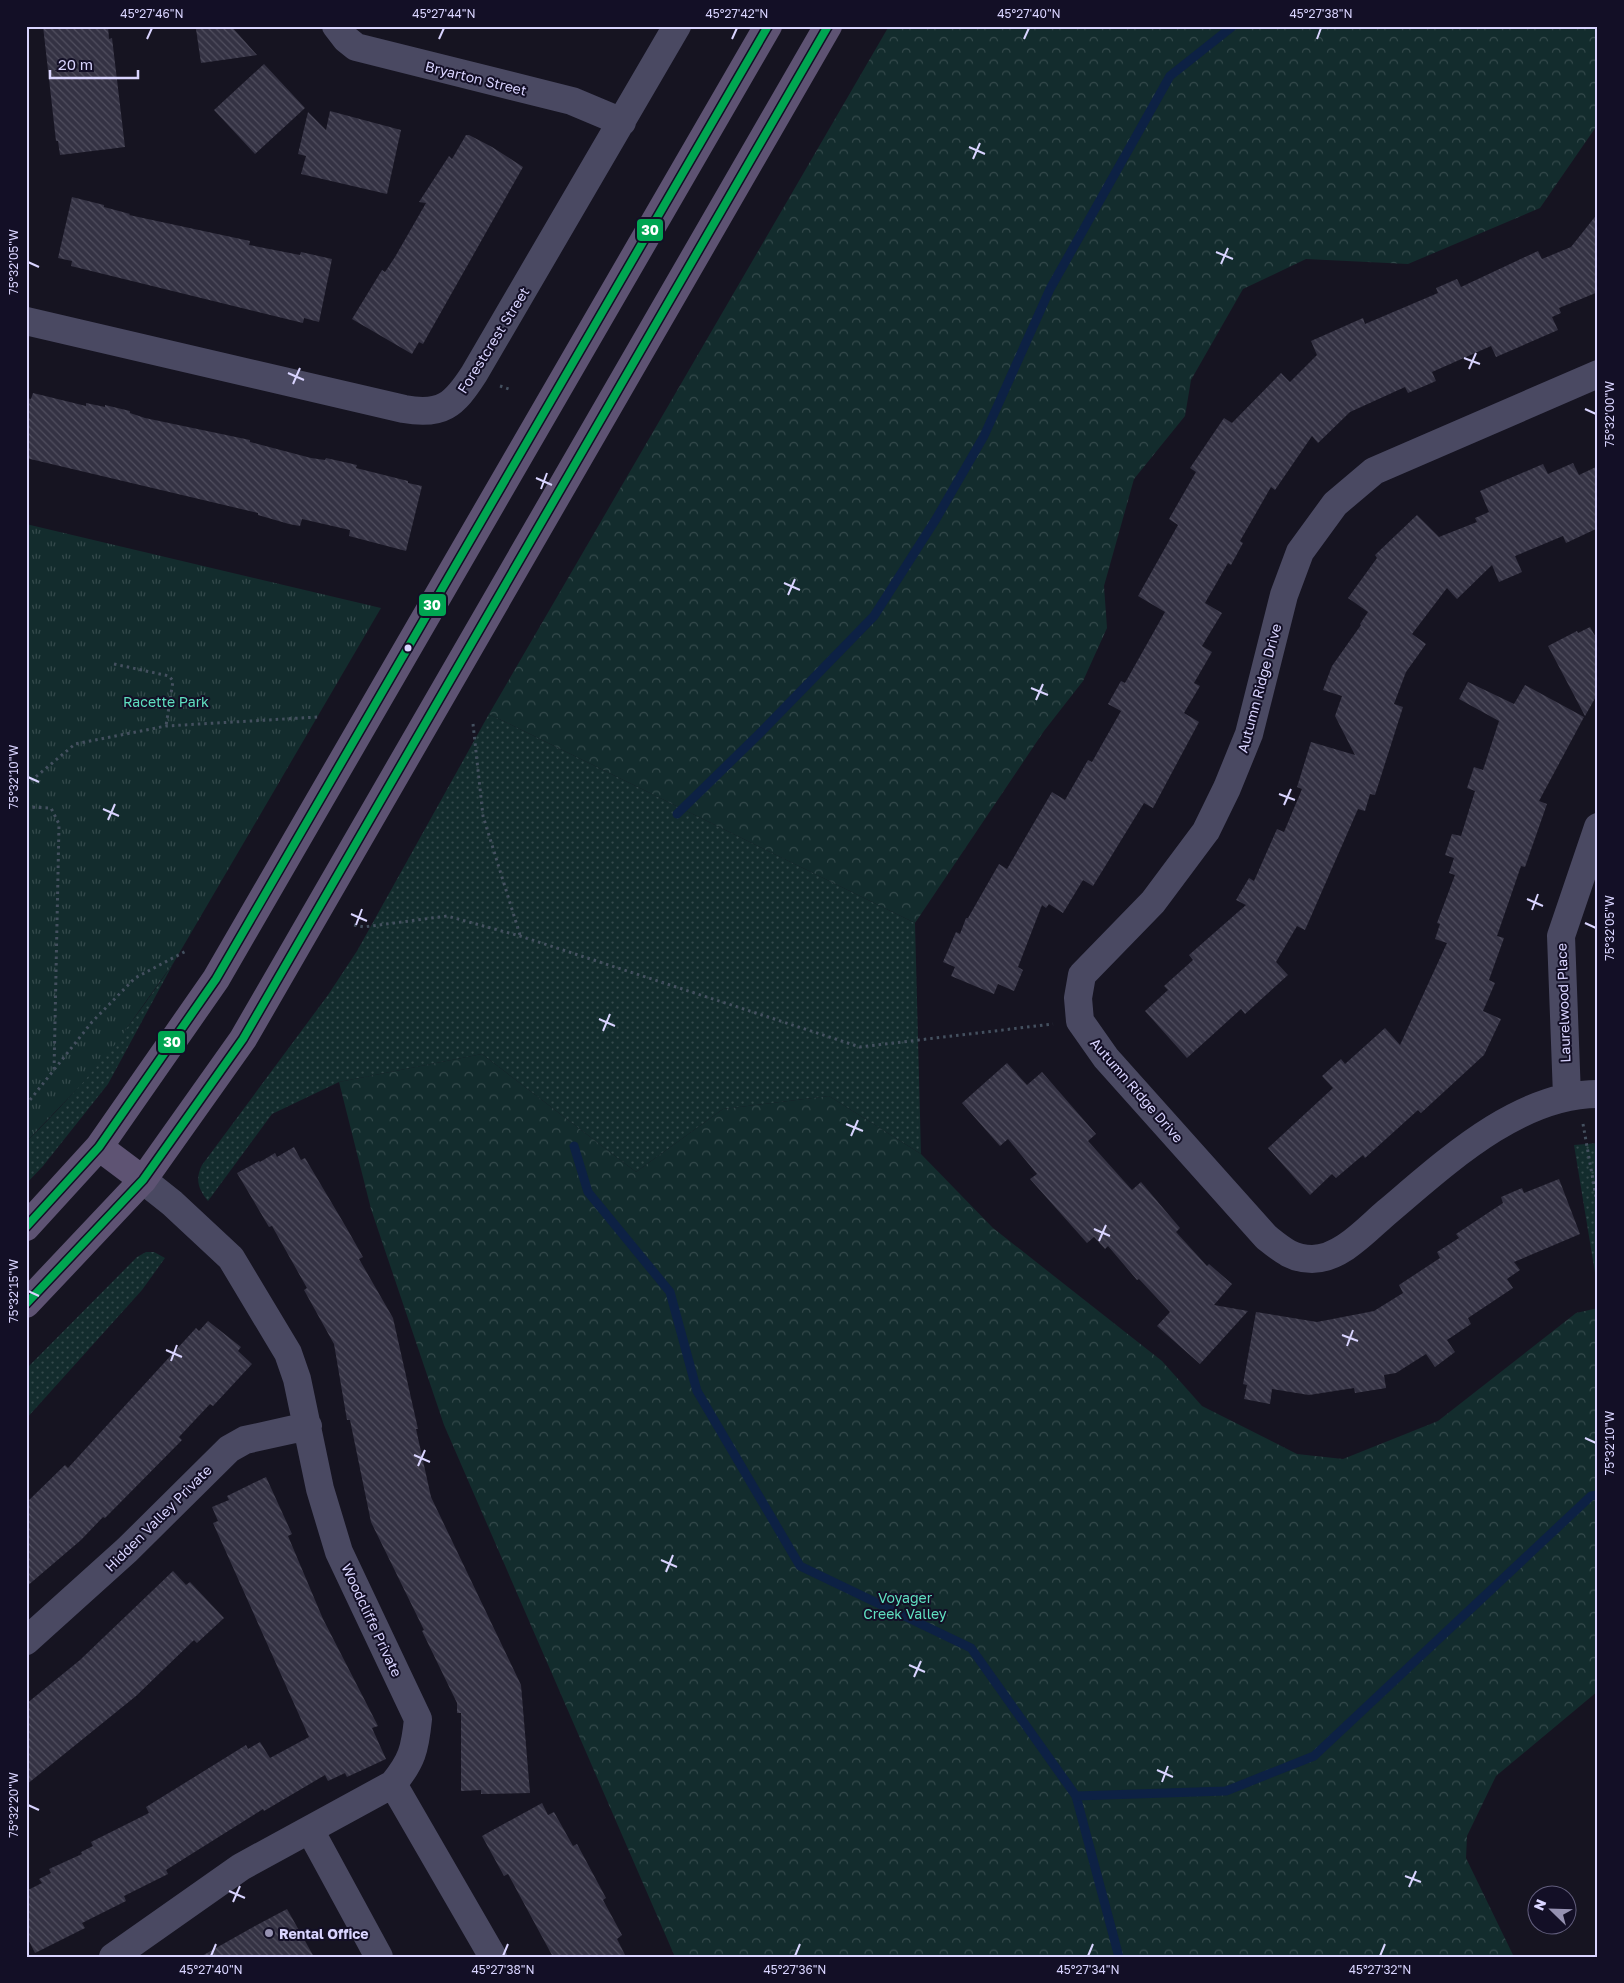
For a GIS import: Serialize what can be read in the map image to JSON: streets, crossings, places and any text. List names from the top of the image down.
{
  "streets": {
    "street": [
      "Bryarton Street",
      "Forestcrest Street",
      "Autumn Ridge Drive",
      "Laurelwood Place",
      "Hidden Valley Private",
      "Woodcliffe Private"
    ]
  },
  "crossings": [
    ["Bryarton Street", "Forestcrest Street"],
    ["Autumn Ridge Drive", "Laurelwood Place"],
    ["Hidden Valley Private", "Woodcliffe Private"]
  ],
  "parks": ["Racette Park", "Voyager Creek Valley"],
  "places": ["Rental Office"],
  "lines": ["transit line 30"],
  "scale_bar": "20 m",
  "north": "top left",
  "coordinates": [
    "45°27'46\"N",
    "45°27'44\"N",
    "45°27'42\"N",
    "45°27'40\"N",
    "45°27'38\"N",
    "75°32'05\"W",
    "75°32'00\"W",
    "75°32'10\"W",
    "75°32'15\"W",
    "75°32'20\"W",
    "45°27'36\"N",
    "45°27'34\"N",
    "45°27'32\"N"
  ]
}
